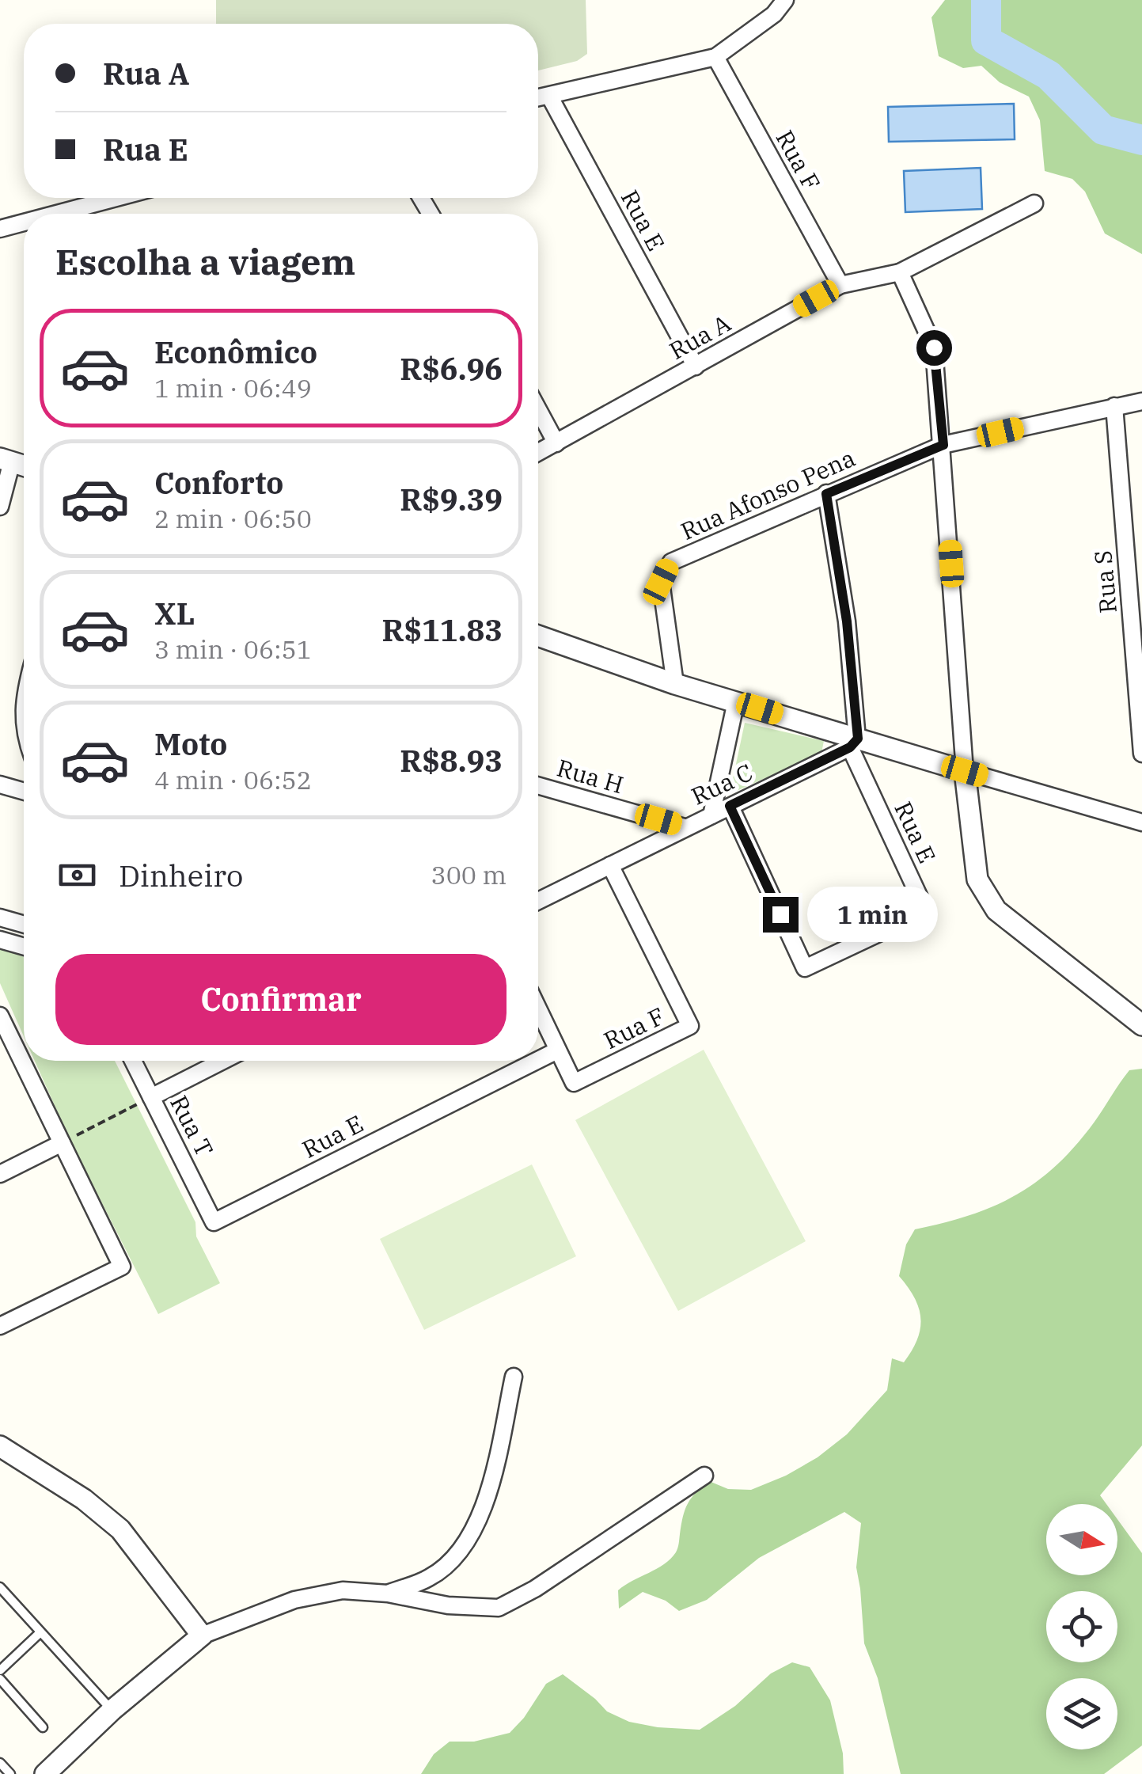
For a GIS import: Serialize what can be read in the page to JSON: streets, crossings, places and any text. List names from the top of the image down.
{
  "streets": {
    "street": [
      "Rua F",
      "Rua E",
      "Rua A",
      "Rua Afonso Pena",
      "Rua S",
      "Rua H",
      "Rua C",
      "Rua T"
    ]
  },
  "crossings": [
    ["Rua F", "Rua E"],
    ["Rua F", "Rua A"],
    ["Rua F", "Rua C"],
    ["Rua E", "Rua A"],
    ["Rua E", "Rua C"],
    ["Rua E", "Rua T"],
    ["Rua Afonso Pena", "Rua S"],
    ["Rua H", "Rua C"]
  ],
  "north": "right",
  "page": {
    "banner": ["Rua A", "Rua E"],
    "heading": "Escolha a viagem",
    "list": [
      {
        "name": "Econômico",
        "note": "1 min · 06:49",
        "value": "R$6.96"
      },
      {
        "name": "Conforto",
        "note": "2 min · 06:50",
        "value": "R$9.39"
      },
      {
        "name": "XL",
        "note": "3 min · 06:51",
        "value": "R$11.83"
      },
      {
        "name": "Moto",
        "note": "4 min · 06:52",
        "value": "R$8.93"
      }
    ],
    "pay": ["Dinheiro", "300 m"],
    "bubble": "1 min",
    "buttons": "Confirmar"
  }
}
